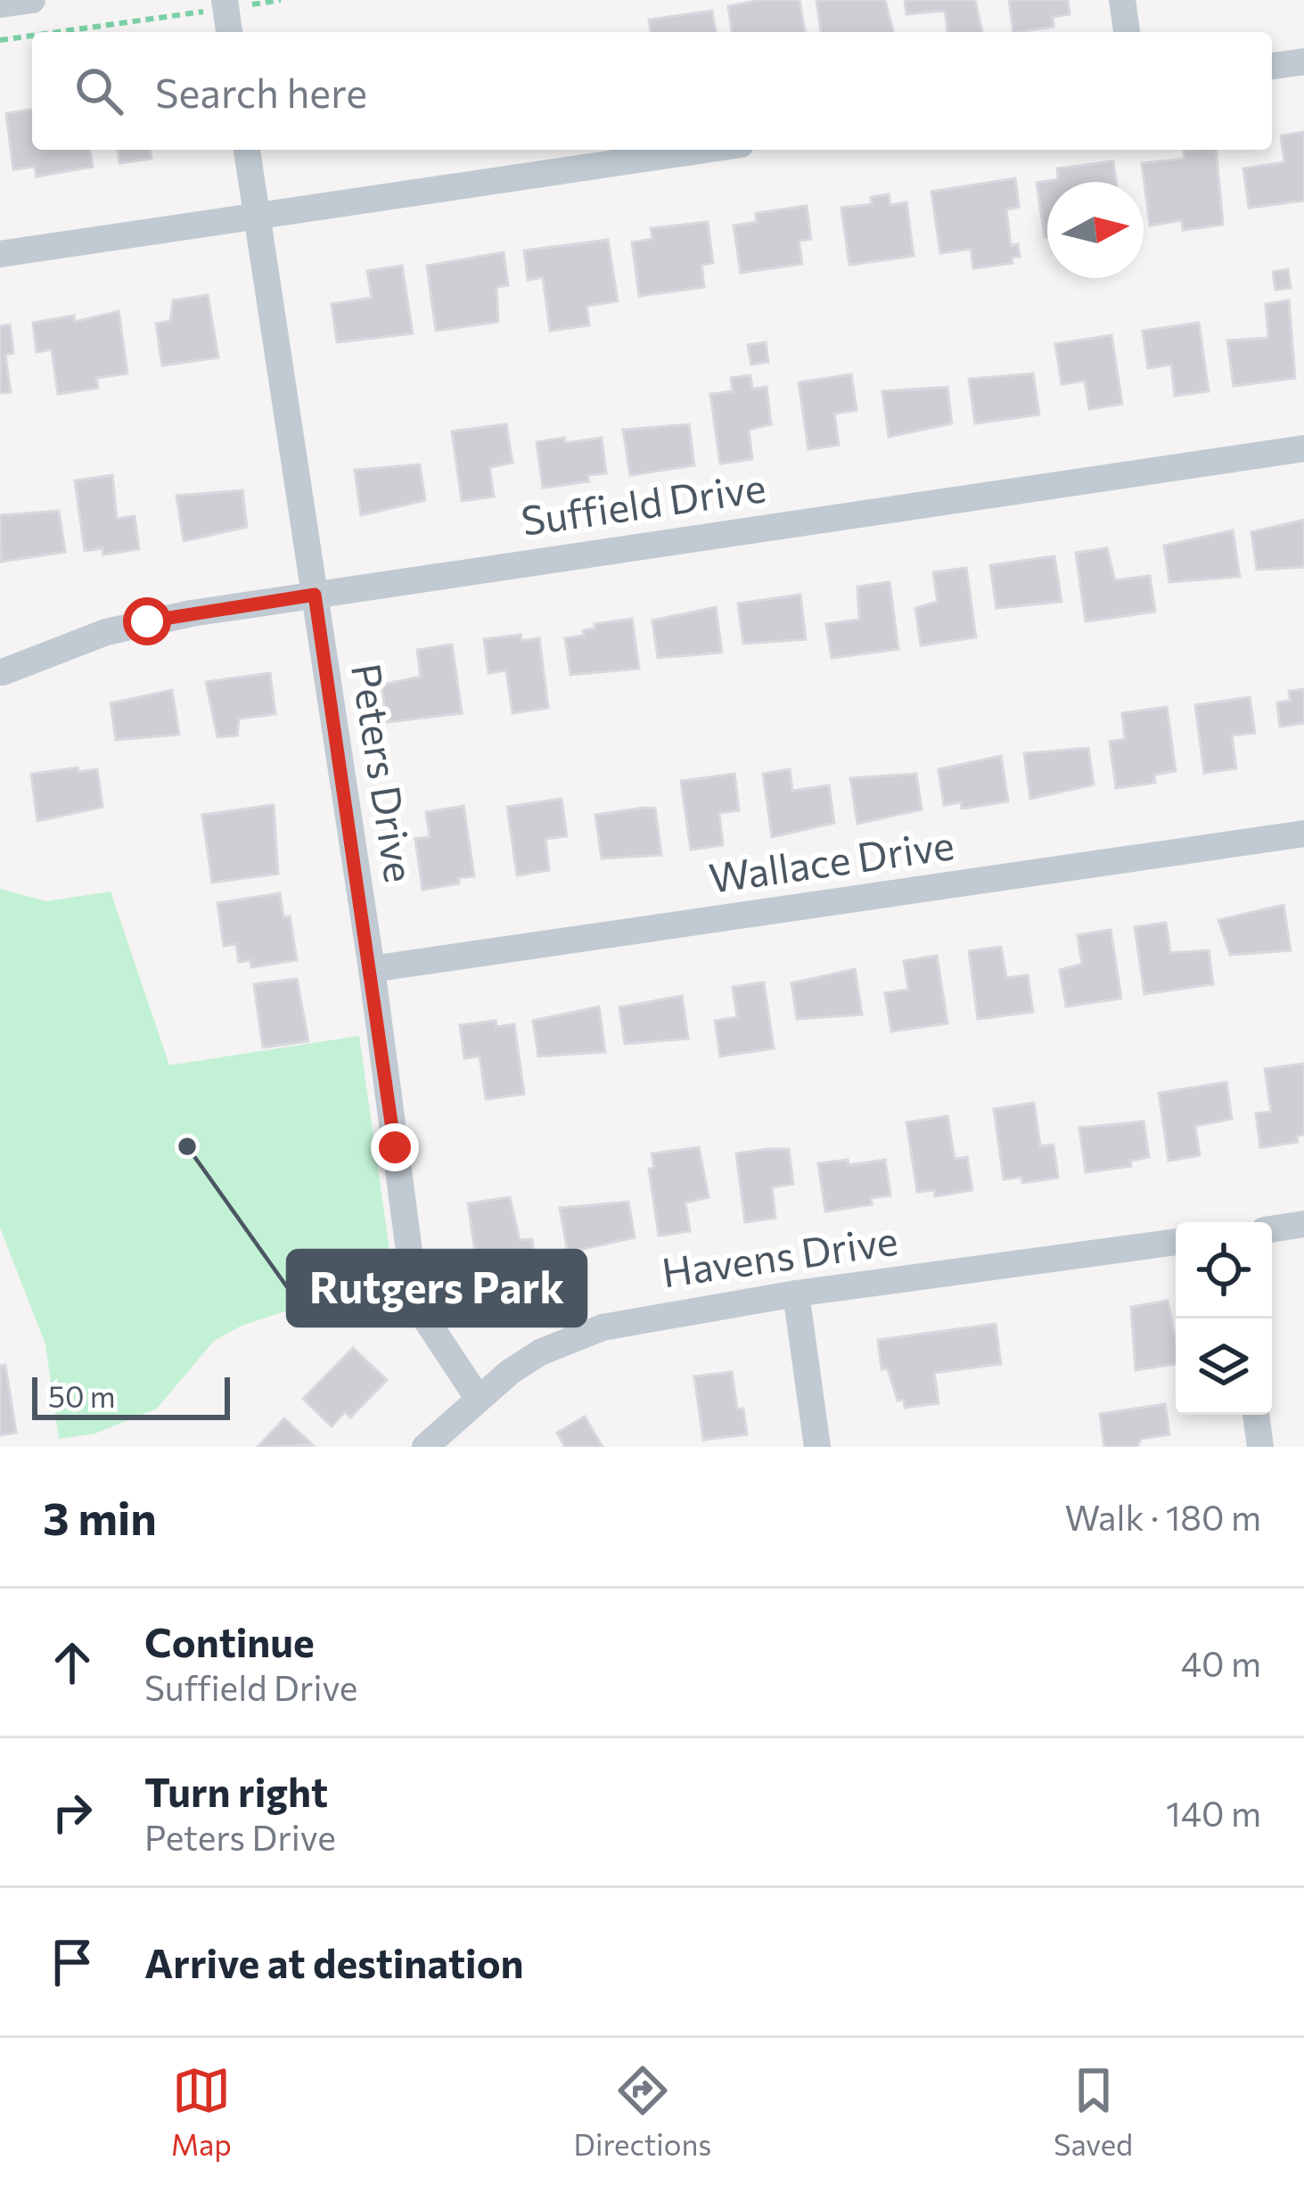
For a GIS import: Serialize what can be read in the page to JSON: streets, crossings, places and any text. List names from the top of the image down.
{
  "streets": {
    "street": [
      "Suffield Drive",
      "Peters Drive",
      "Wallace Drive",
      "Havens Drive"
    ]
  },
  "crossings": [
    ["Suffield Drive", "Peters Drive"],
    ["Peters Drive", "Wallace Drive"],
    ["Peters Drive", "Havens Drive"]
  ],
  "places": ["Rutgers Park"],
  "scale_bar": "50 m",
  "north": "right",
  "page": {
    "search": "Search here",
    "scale": "50 m",
    "heading": ["3 min", "Walk · 180 m"],
    "list": [
      ["Continue", "Suffield Drive", "40 m"],
      ["Turn right", "Peters Drive", "140 m"],
      "Arrive at destination"
    ],
    "nav": ["Map", "Directions", "Saved"]
  }
}
